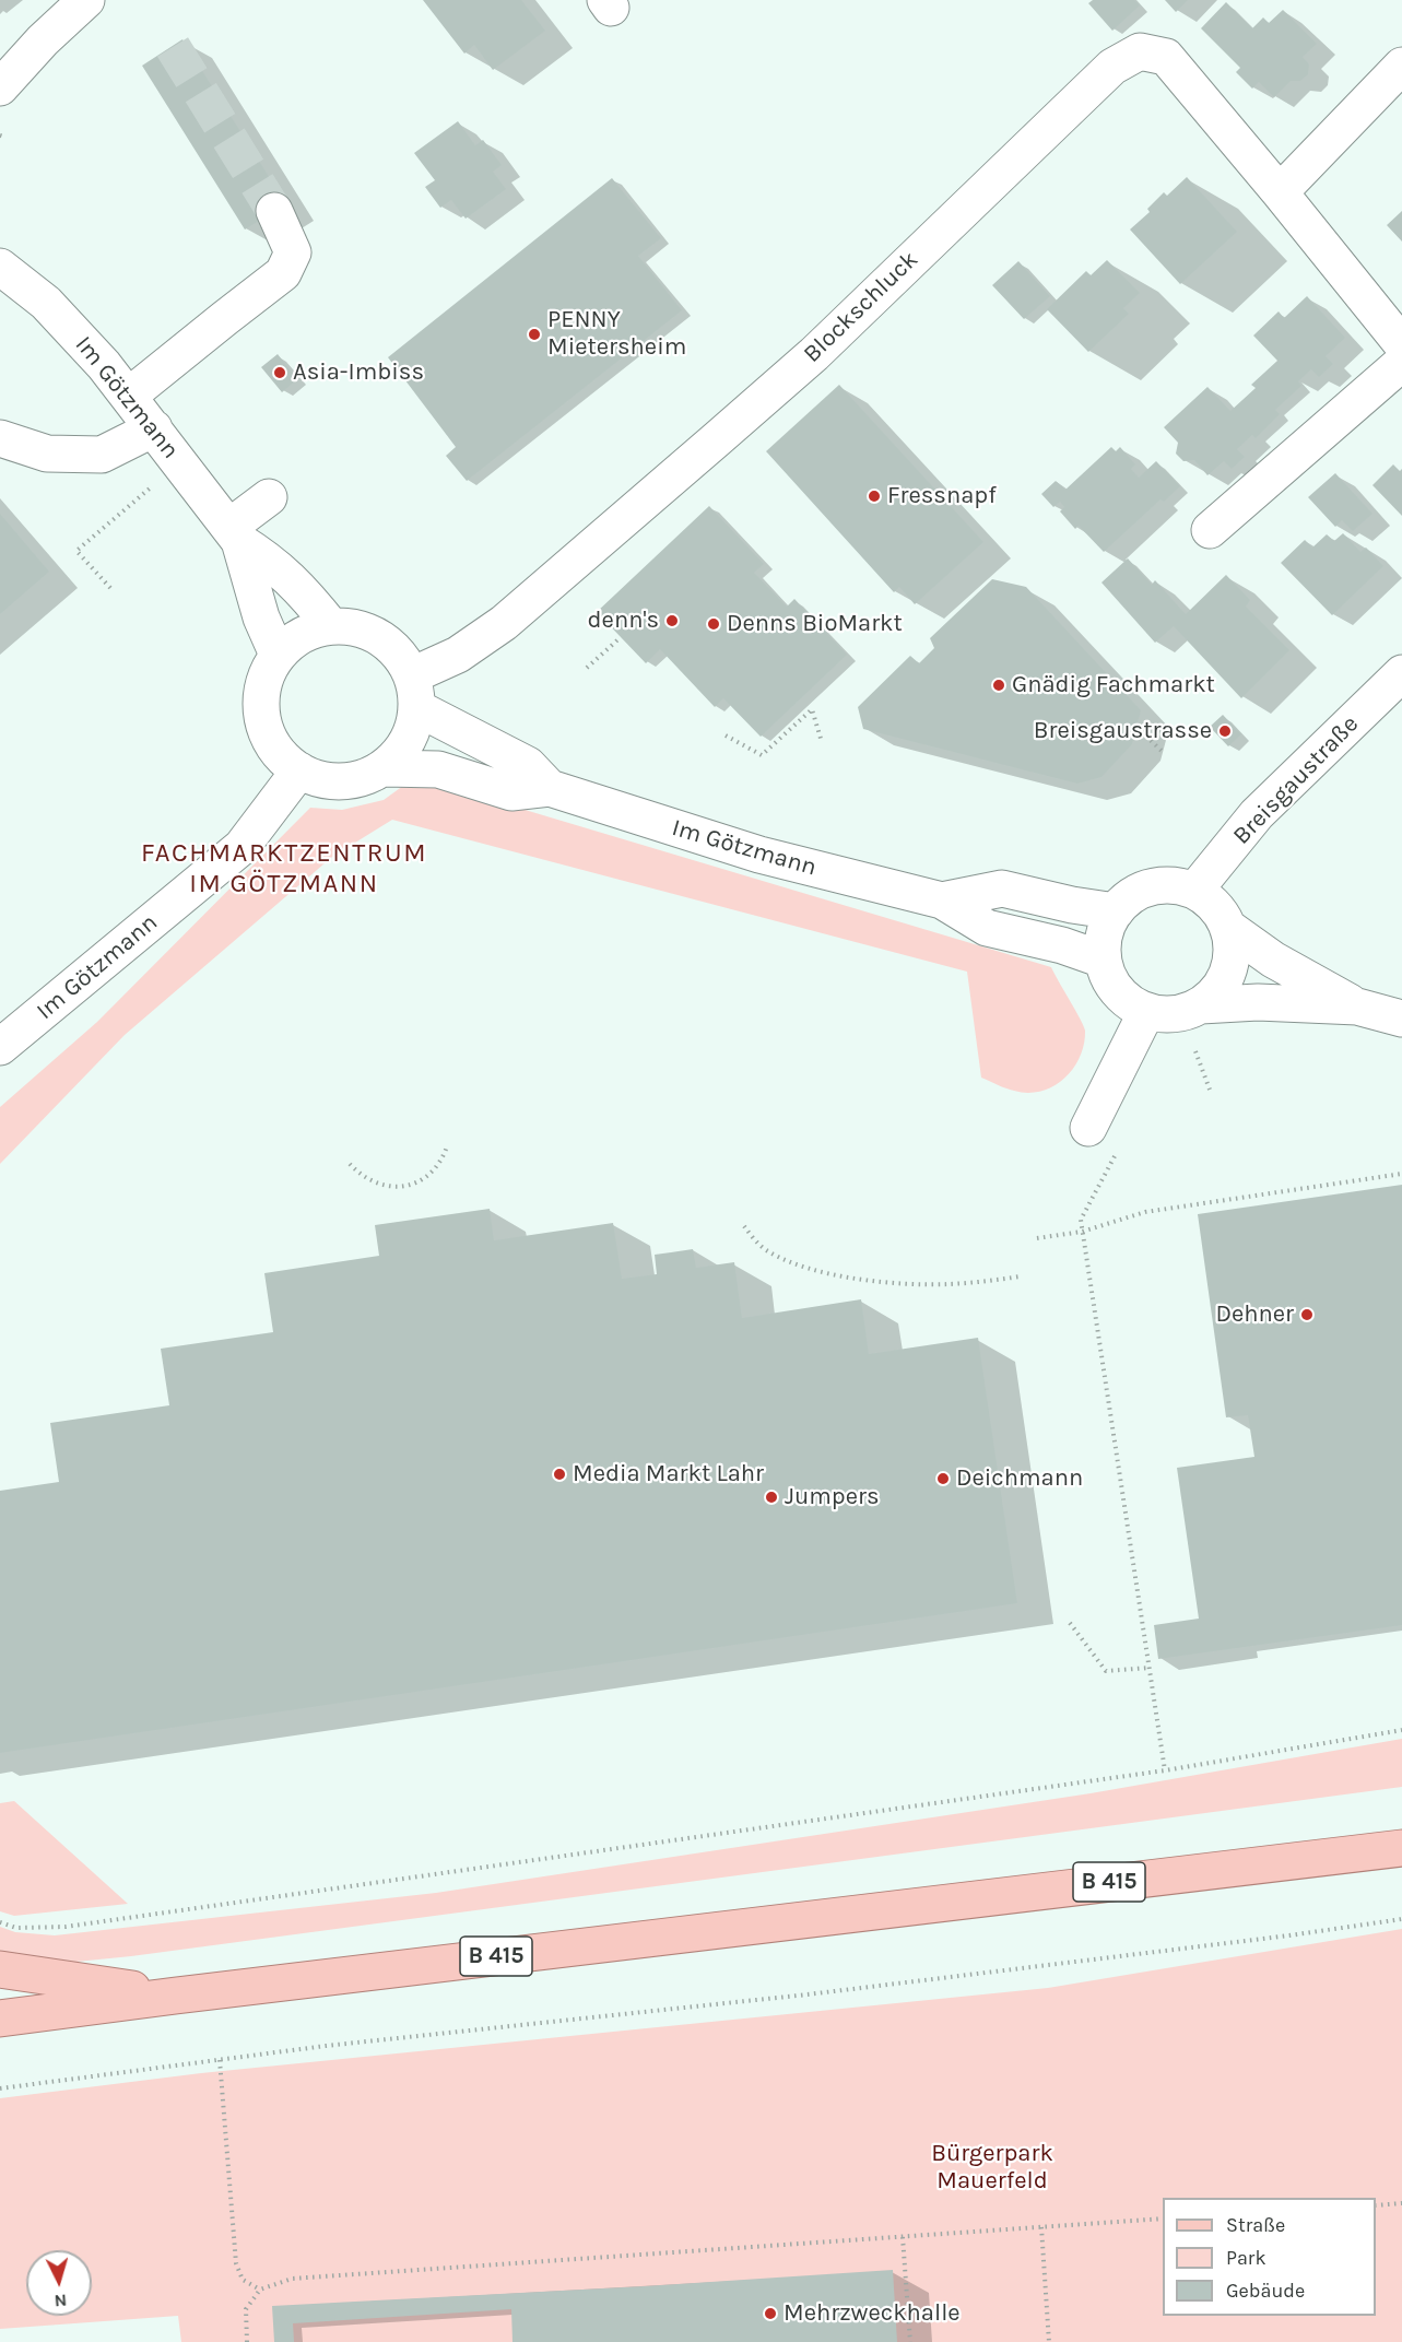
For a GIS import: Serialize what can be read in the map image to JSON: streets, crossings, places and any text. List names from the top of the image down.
{
  "streets": {
    "main road": ["B 415"],
    "street": ["Blockschluck", "Im Götzmann", "Breisgaustraße"]
  },
  "crossings": [
    ["Blockschluck", "Im Götzmann"],
    ["Im Götzmann", "Breisgaustraße"]
  ],
  "districts": ["FACHMARKTZENTRUM IM GÖTZMANN"],
  "parks": ["Bürgerpark Mauerfeld"],
  "places": [
    "PENNY Mietersheim",
    "Asia-Imbiss",
    "Fressnapf",
    "denn's",
    "Denns BioMarkt",
    "Gnädig Fachmarkt",
    "Breisgaustrasse",
    "Dehner",
    "Media Markt Lahr",
    "Deichmann",
    "Jumpers",
    "Mehrzweckhalle"
  ],
  "legend": ["Straße", "Park", "Gebäude"],
  "north": "bottom"
}
